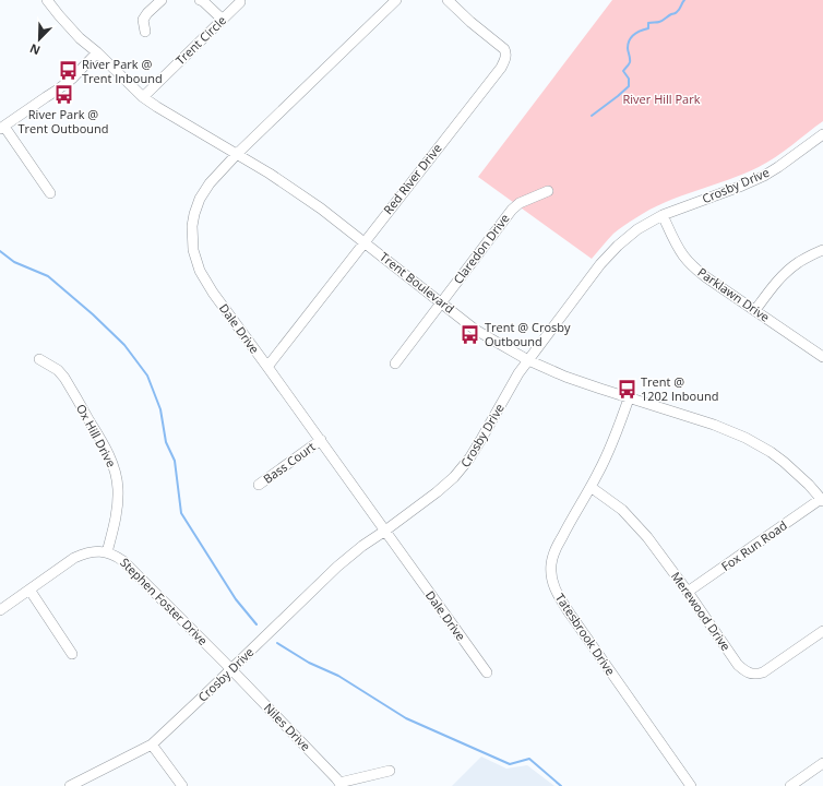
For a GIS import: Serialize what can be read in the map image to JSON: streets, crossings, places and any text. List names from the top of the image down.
{
  "streets": {
    "street": [
      "Trent Circle",
      "Red River Drive",
      "Crosby Drive",
      "Claredon Drive",
      "Trent Boulevard",
      "Parklawn Drive",
      "Dale Drive",
      "Ox Hill Drive",
      "Bass Court",
      "Fox Run Road",
      "Stephen Foster Drive",
      "Merewood Drive",
      "Tatesbrook Drive",
      "Niles Drive"
    ]
  },
  "crossings": [
    ["Trent Circle", "Trent Boulevard"],
    ["Red River Drive", "Trent Boulevard"],
    ["Red River Drive", "Dale Drive"],
    ["Crosby Drive", "Trent Boulevard"],
    ["Crosby Drive", "Parklawn Drive"],
    ["Crosby Drive", "Dale Drive"],
    ["Crosby Drive", "Stephen Foster Drive"],
    ["Crosby Drive", "Niles Drive"],
    ["Claredon Drive", "Trent Boulevard"],
    ["Trent Boulevard", "Dale Drive"],
    ["Trent Boulevard", "Fox Run Road"],
    ["Trent Boulevard", "Tatesbrook Drive"],
    ["Dale Drive", "Bass Court"],
    ["Ox Hill Drive", "Stephen Foster Drive"],
    ["Fox Run Road", "Merewood Drive"],
    ["Stephen Foster Drive", "Niles Drive"],
    ["Merewood Drive", "Tatesbrook Drive"]
  ],
  "parks": ["River Hill Park"],
  "places": {
    "bus stop": [
      "River Park @ Trent Inbound",
      "River Park @ Trent Outbound",
      "Trent @ Crosby Outbound",
      "Trent @ 1202 Inbound"
    ]
  },
  "north": "bottom left"
}
